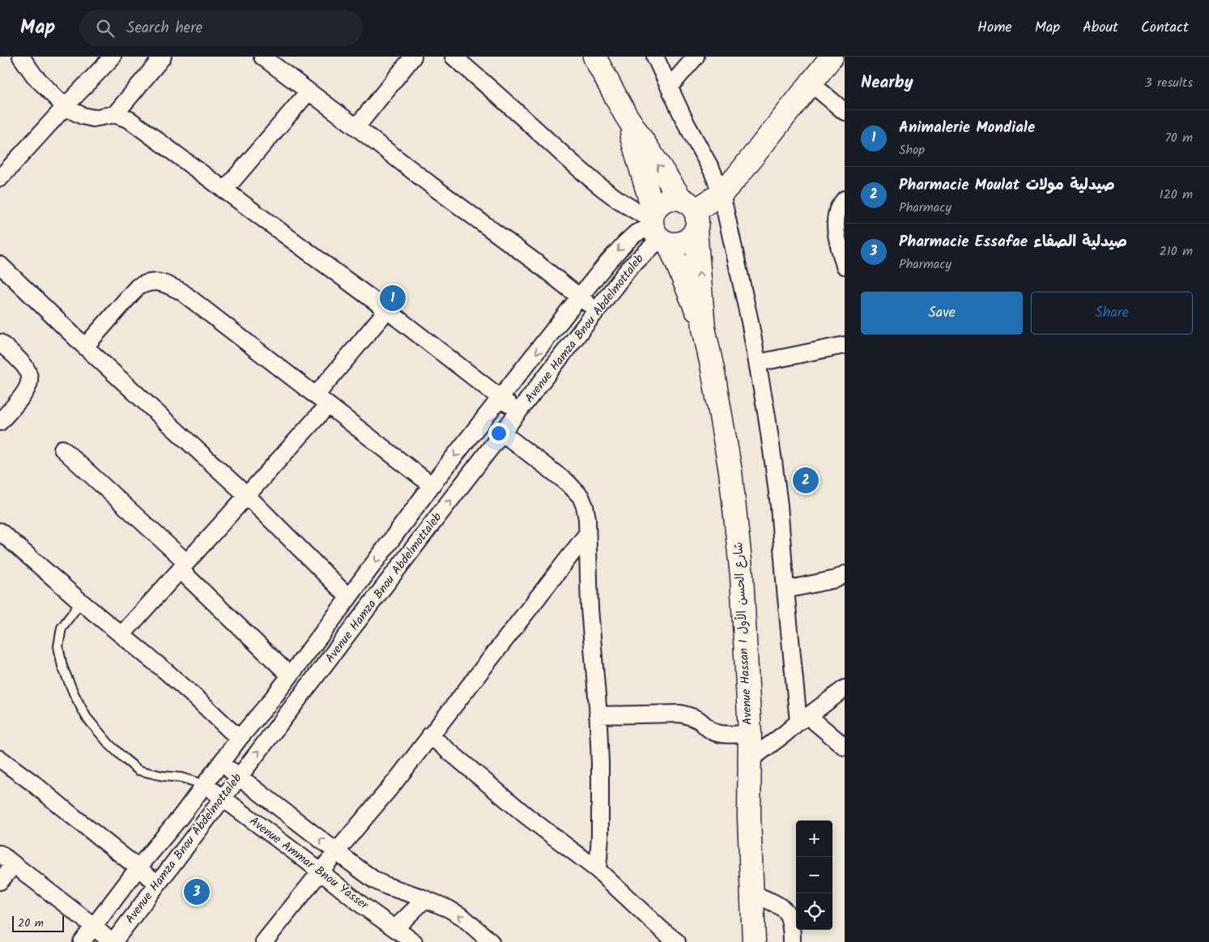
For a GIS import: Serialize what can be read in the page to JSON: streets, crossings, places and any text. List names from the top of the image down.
{
  "streets": {
    "main road": ["Avenue Hassan I شارع الحسن الأول"],
    "street": ["Avenue Hamza Bnou Abdelmottaleb", "Avenue Ammar Bnou Yasser"]
  },
  "crossings": [
    ["Avenue Hamza Bnou Abdelmottaleb", "Avenue Hassan I شارع الحسن الأول"],
    ["Avenue Hamza Bnou Abdelmottaleb", "Avenue Ammar Bnou Yasser"]
  ],
  "scale_bar": "20 m",
  "page": {
    "header": "Map",
    "search": "Search here",
    "nav": [
      "Home",
      "Map",
      "About",
      "Contact"
    ],
    "heading": ["Nearby", "3 results"],
    "list": [
      {
        "mark": "1",
        "name": "Animalerie Mondiale",
        "note": "Shop",
        "value": "70 m"
      },
      {
        "mark": "2",
        "name": "Pharmacie Moulat صيدلية مولات",
        "note": "Pharmacy",
        "value": "120 m"
      },
      {
        "mark": "3",
        "name": "Pharmacie Essafae صيدلية الصفاء",
        "note": "Pharmacy",
        "value": "210 m"
      }
    ],
    "buttons": ["Save", "Share"],
    "pins": ["1", "2", "3"],
    "map_buttons": ["+", "−"],
    "scale": "20 m"
  }
}
